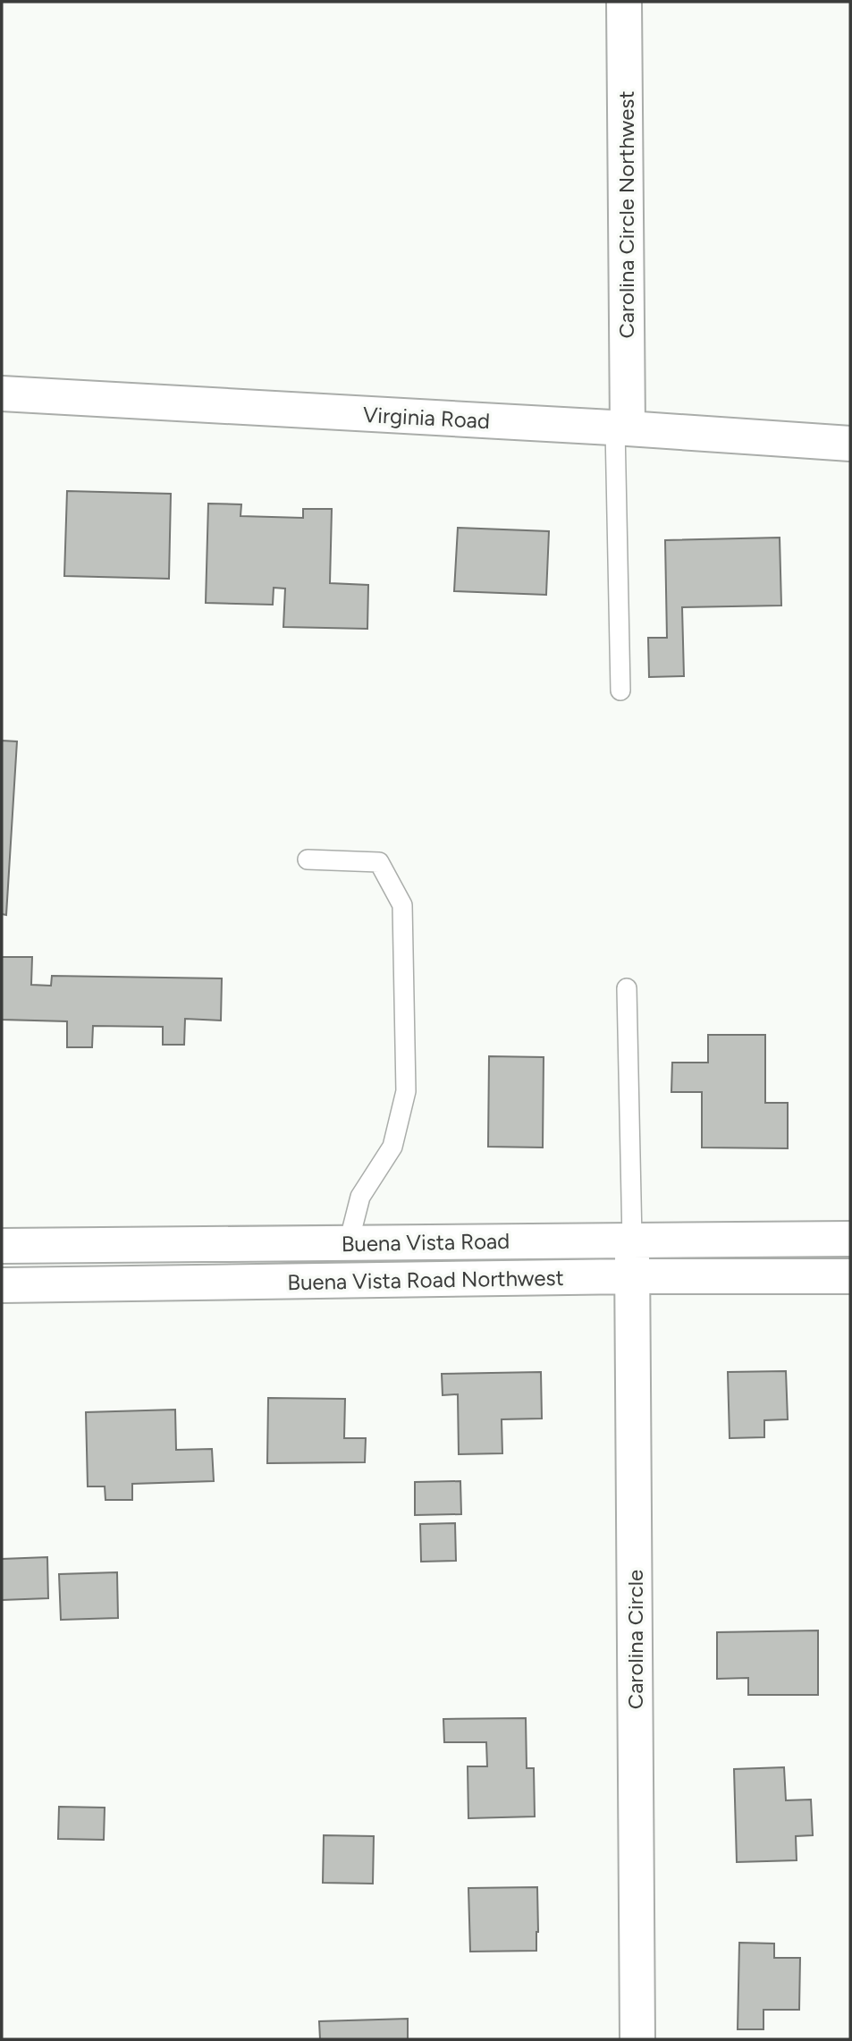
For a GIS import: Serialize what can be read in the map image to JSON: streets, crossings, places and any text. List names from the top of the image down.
{
  "streets": {
    "street": [
      "Carolina Circle Northwest",
      "Virginia Road",
      "Buena Vista Road",
      "Buena Vista Road Northwest",
      "Carolina Circle"
    ]
  },
  "crossings": [
    ["Carolina Circle Northwest", "Virginia Road"],
    ["Buena Vista Road", "Carolina Circle"],
    ["Buena Vista Road Northwest", "Carolina Circle"]
  ]
}
